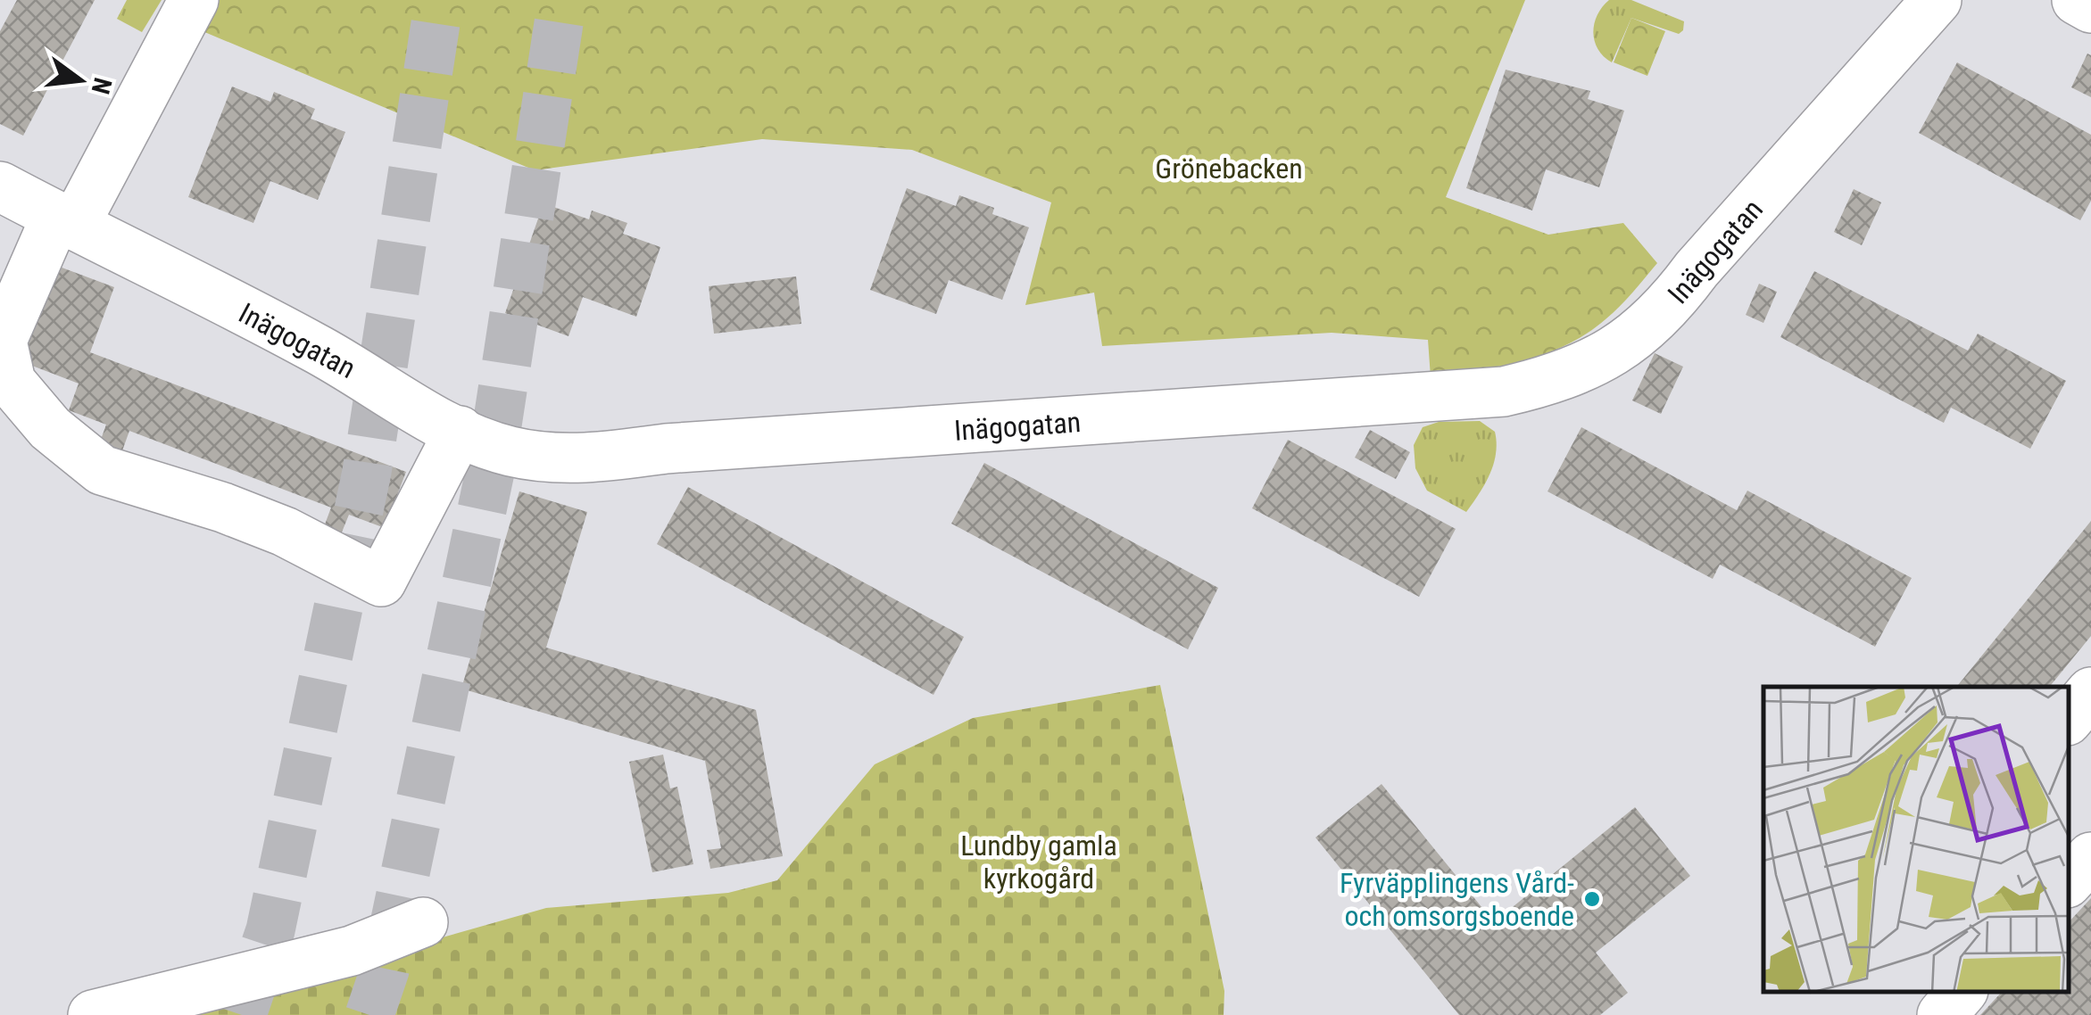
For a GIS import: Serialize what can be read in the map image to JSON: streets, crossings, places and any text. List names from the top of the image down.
{
  "streets": {
    "street": ["Inägogatan"]
  },
  "parks": ["Grönebacken", "Lundby gamla kyrkogård"],
  "places": ["Fyrväpplingens Vård- och omsorgsboende"],
  "north": "right"
}
